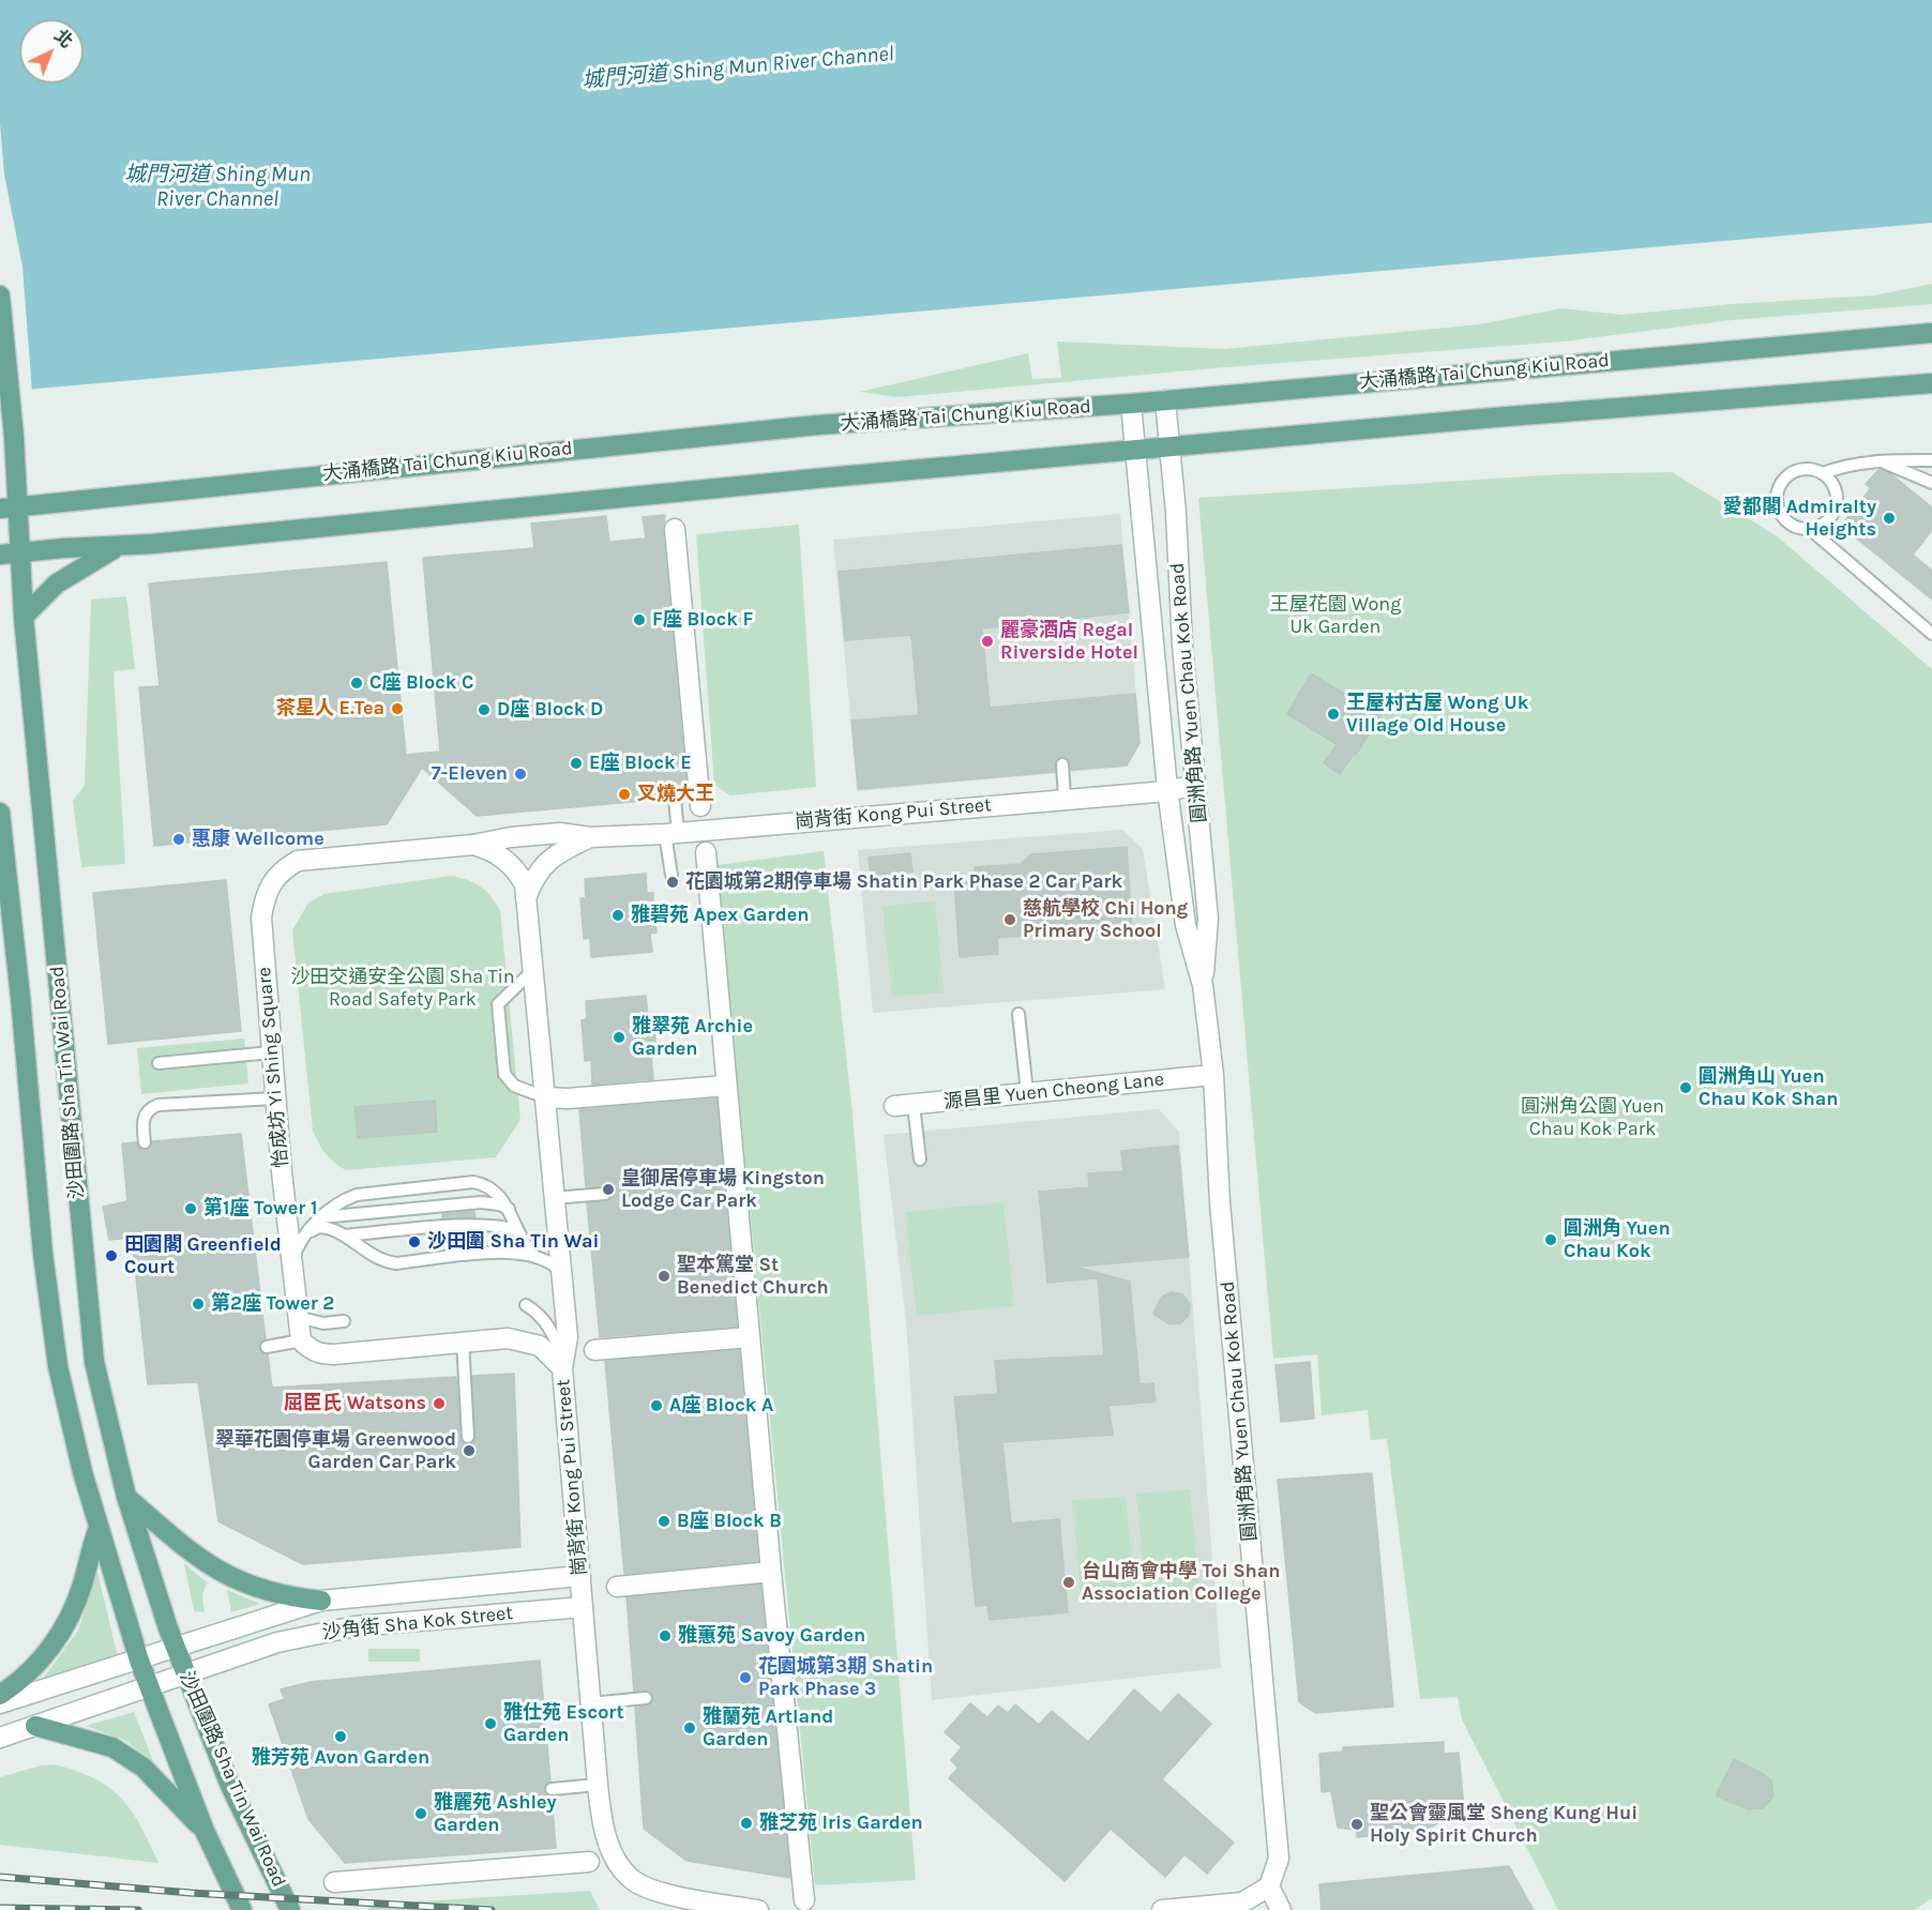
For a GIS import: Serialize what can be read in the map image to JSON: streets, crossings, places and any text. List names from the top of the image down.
{
  "streets": {
    "main road": ["大涌橋路 Tai Chung Kiu Road", "沙田圍路 Sha Tin Wai Road"],
    "street": [
      "圓洲角路 Yuen Chau Kok Road",
      "崗背街 Kong Pui Street",
      "怡成坊 Yi Shing Square",
      "源昌里 Yuen Cheong Lane",
      "沙角街 Sha Kok Street"
    ]
  },
  "crossings": [
    ["大涌橋路 Tai Chung Kiu Road", "圓洲角路 Yuen Chau Kok Road"],
    ["大涌橋路 Tai Chung Kiu Road", "沙田圍路 Sha Tin Wai Road"],
    ["圓洲角路 Yuen Chau Kok Road", "崗背街 Kong Pui Street"],
    ["圓洲角路 Yuen Chau Kok Road", "源昌里 Yuen Cheong Lane"],
    ["崗背街 Kong Pui Street", "怡成坊 Yi Shing Square"],
    ["崗背街 Kong Pui Street", "沙角街 Sha Kok Street"],
    ["沙田圍路 Sha Tin Wai Road", "沙角街 Sha Kok Street"]
  ],
  "water": ["城門河道 Shing Mun River Channel"],
  "parks": ["王屋花園 Wong Uk Garden", "沙田交通安全公園 Sha Tin Road Safety Park", "圓洲角公園 Yuen Chau Kok Park"],
  "places": [
    "愛都閣 Admiralty Heights",
    "F座 Block F",
    "麗豪酒店 Regal Riverside Hotel",
    "C座 Block C",
    "茶星人 E.Tea",
    "D座 Block D",
    "王屋村古屋 Wong Uk Village Old House",
    "E座 Block E",
    "7-Eleven",
    "叉燒大王",
    "惠康 Wellcome",
    "花園城第2期停車場 Shatin Park Phase 2 Car Park",
    "雅碧苑 Apex Garden",
    "慈航學校 Chi Hong Primary School",
    "雅翠苑 Archie Garden",
    "圓洲角山 Yuen Chau Kok Shan",
    "皇御居停車場 Kingston Lodge Car Park",
    "第1座 Tower 1",
    "圓洲角 Yuen Chau Kok",
    "沙田圍 Sha Tin Wai",
    "田園閣 Greenfield Court",
    "聖本篤堂 St Benedict Church",
    "第2座 Tower 2",
    "屈臣氏 Watsons",
    "A座 Block A",
    "翠華花園停車場 Greenwood Garden Car Park",
    "B座 Block B",
    "台山商會中學 Toi Shan Association College",
    "雅蕙苑 Savoy Garden",
    "花園城第3期 Shatin Park Phase 3",
    "雅仕苑 Escort Garden",
    "雅蘭苑 Artland Garden",
    "雅芳苑 Avon Garden",
    "雅麗苑 Ashley Garden",
    "雅芝苑 Iris Garden",
    "聖公會靈風堂 Sheng Kung Hui Holy Spirit Church"
  ],
  "north": "top right"
}
